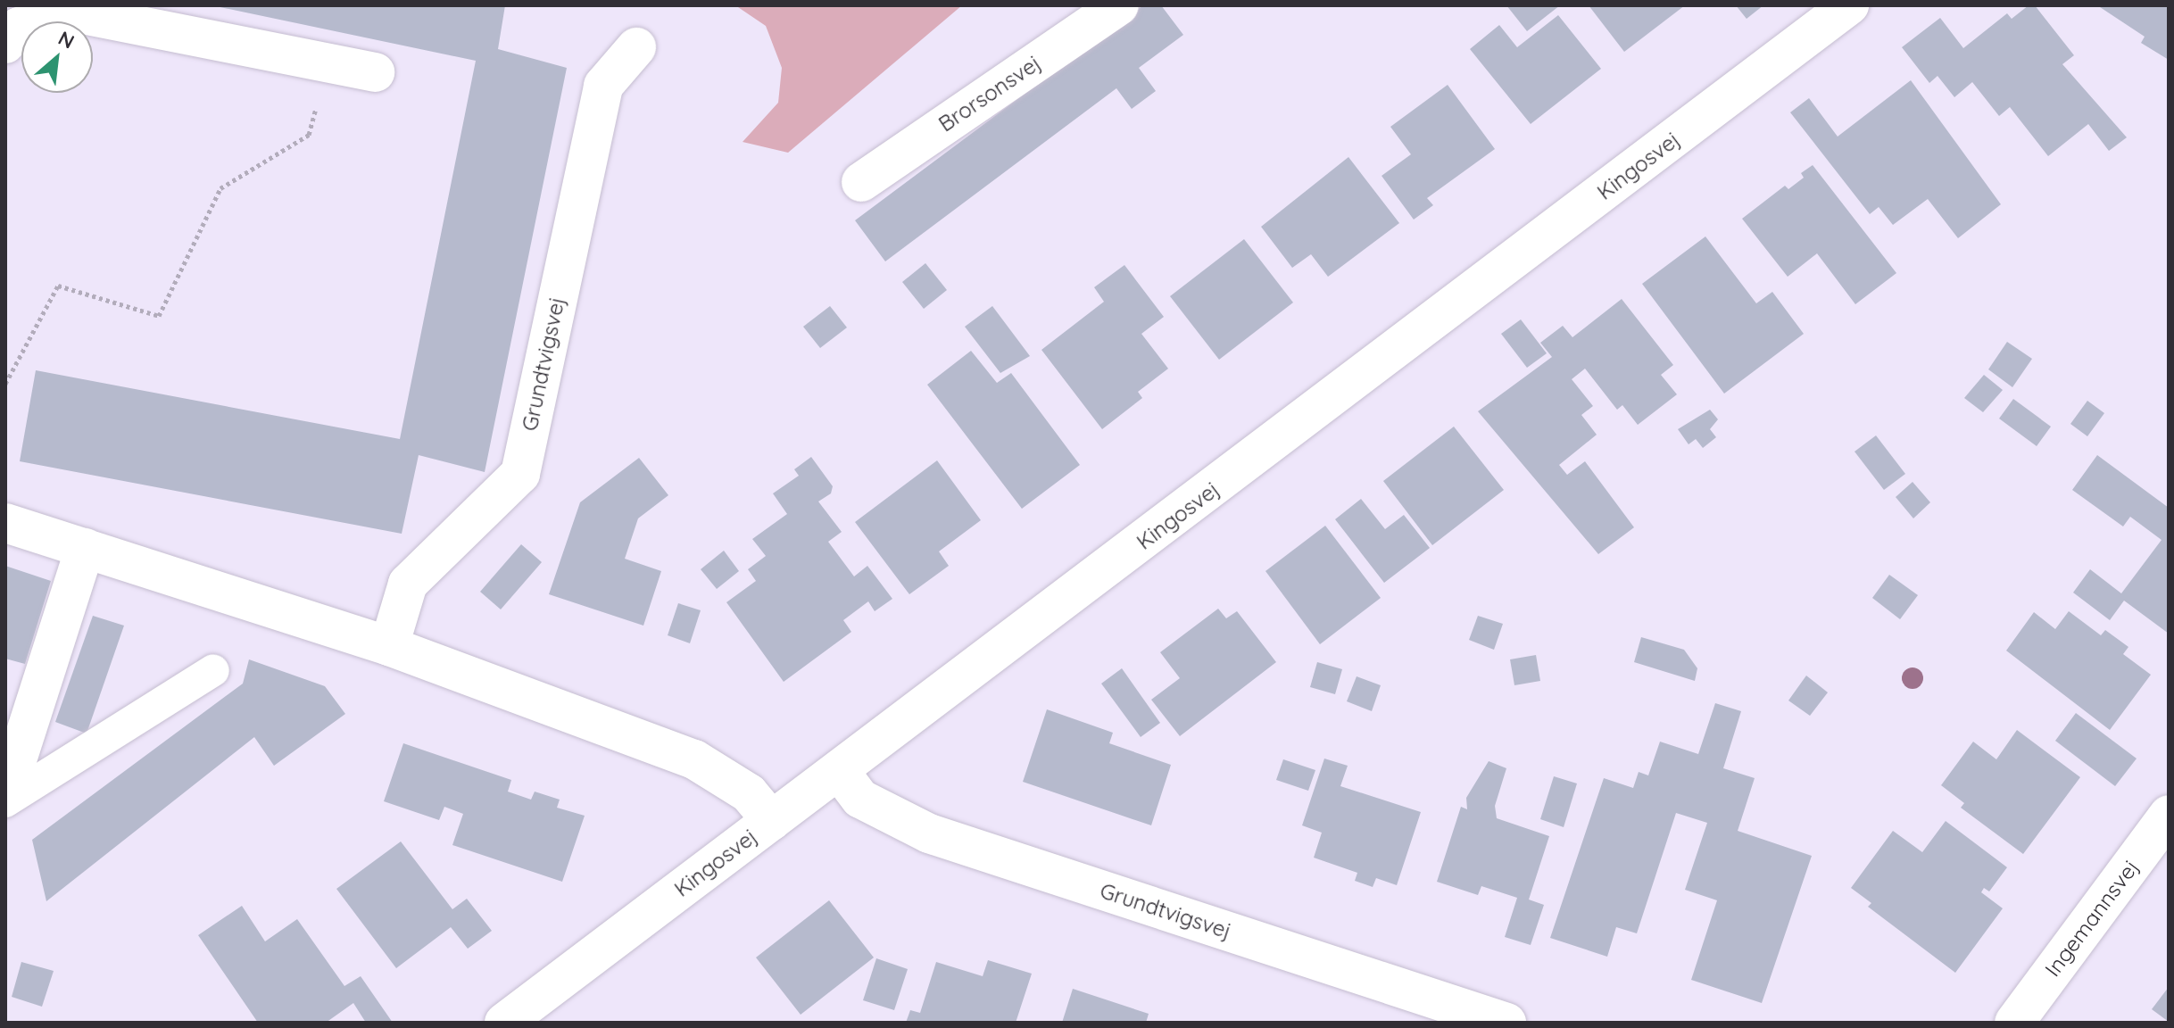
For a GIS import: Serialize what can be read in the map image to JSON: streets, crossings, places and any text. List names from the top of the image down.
{
  "streets": {
    "street": [
      "Brorsonsvej",
      "Kingosvej",
      "Grundtvigsvej",
      "Ingemannsvej"
    ]
  },
  "crossings": [
    ["Kingosvej", "Grundtvigsvej"]
  ],
  "north": "top right"
}
